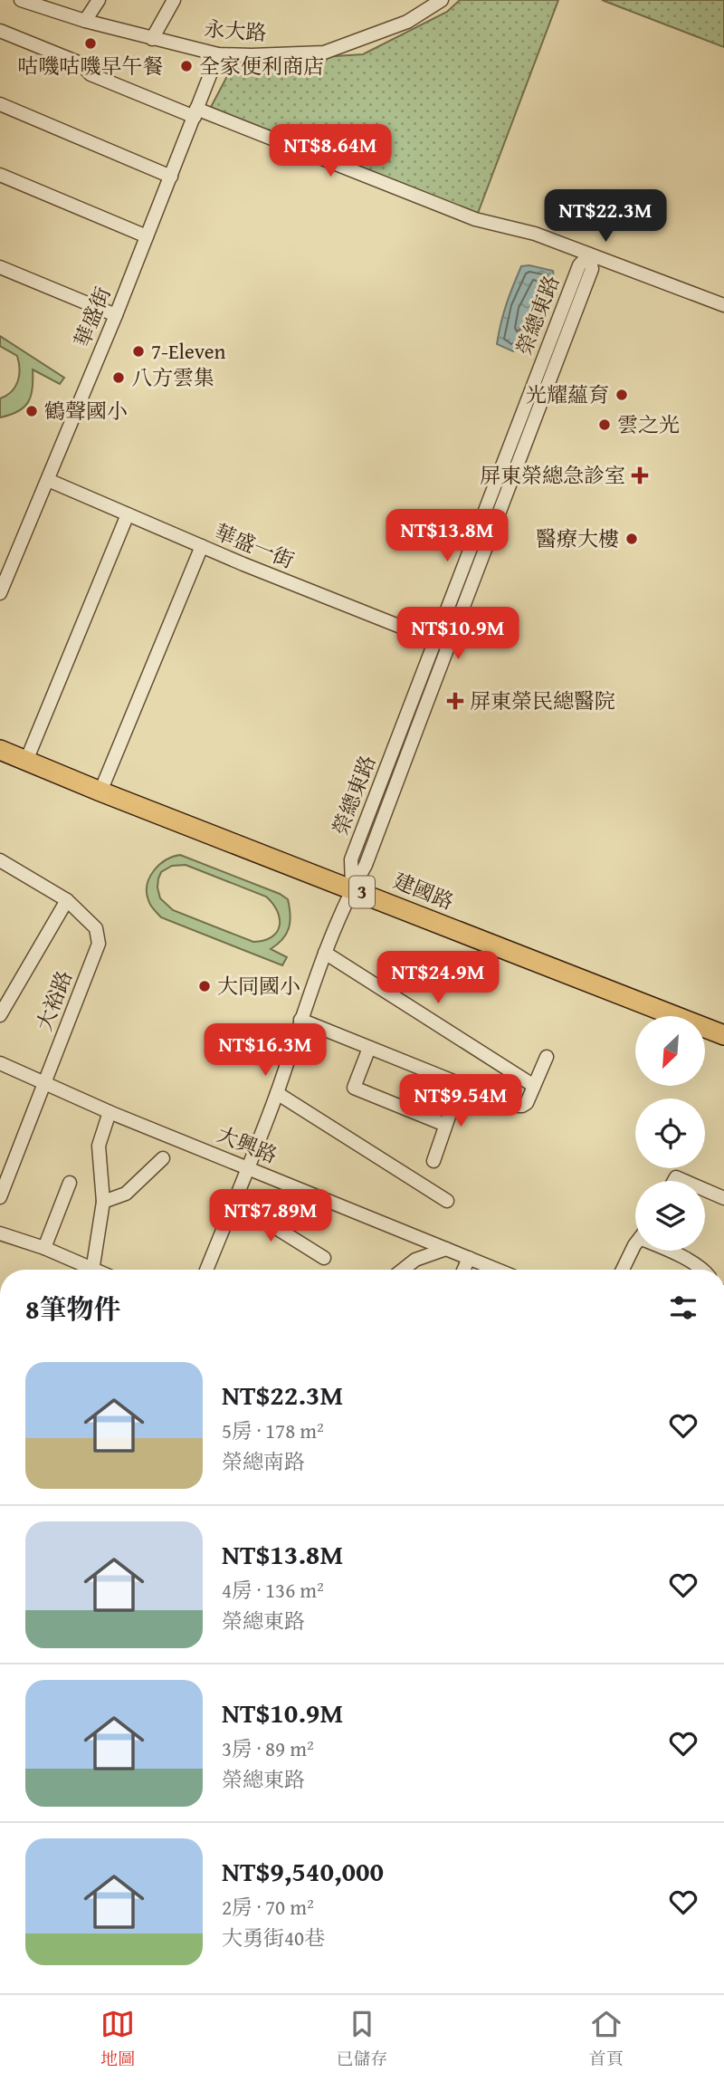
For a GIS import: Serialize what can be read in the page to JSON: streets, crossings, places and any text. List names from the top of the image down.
{
  "streets": {
    "main road": ["建國路", "3"],
    "street": [
      "永大路",
      "榮總東路",
      "華盛街",
      "華盛一街",
      "大裕路",
      "大興路"
    ]
  },
  "crossings": [
    ["永大路", "華盛街"],
    ["榮總東路", "華盛一街"],
    ["榮總東路", "建國路"],
    ["華盛街", "華盛一街"],
    ["大裕路", "大興路"]
  ],
  "places": {
    "other": [
      "咕嘰咕嘰早午餐",
      "全家便利商店",
      "7-Eleven",
      "八方雲集",
      "光耀蘊育",
      "鶴聲國小",
      "雲之光",
      "醫療大樓",
      "大同國小"
    ],
    "health": ["屏東榮總急診室", "屏東榮民總醫院"]
  },
  "north": "bottom left",
  "page": {
    "price": [
      "NT$8.64M",
      "NT$22.3M",
      "NT$13.8M",
      "NT$10.9M",
      "NT$24.9M",
      "NT$16.3M",
      "NT$9.54M",
      "NT$7.89M"
    ],
    "heading": "8筆物件",
    "list": [
      {
        "name": "NT$22.3M",
        "note": "5房 · 178 m² · 榮總南路"
      },
      {
        "name": "NT$13.8M",
        "note": "4房 · 136 m² · 榮總東路"
      },
      {
        "name": "NT$10.9M",
        "note": "3房 · 89 m² · 榮總東路"
      },
      {
        "name": "NT$9,540,000",
        "note": "2房 · 70 m² · 大勇街40巷"
      }
    ],
    "tabs": ["地圖", "已儲存", "首頁"]
  }
}
